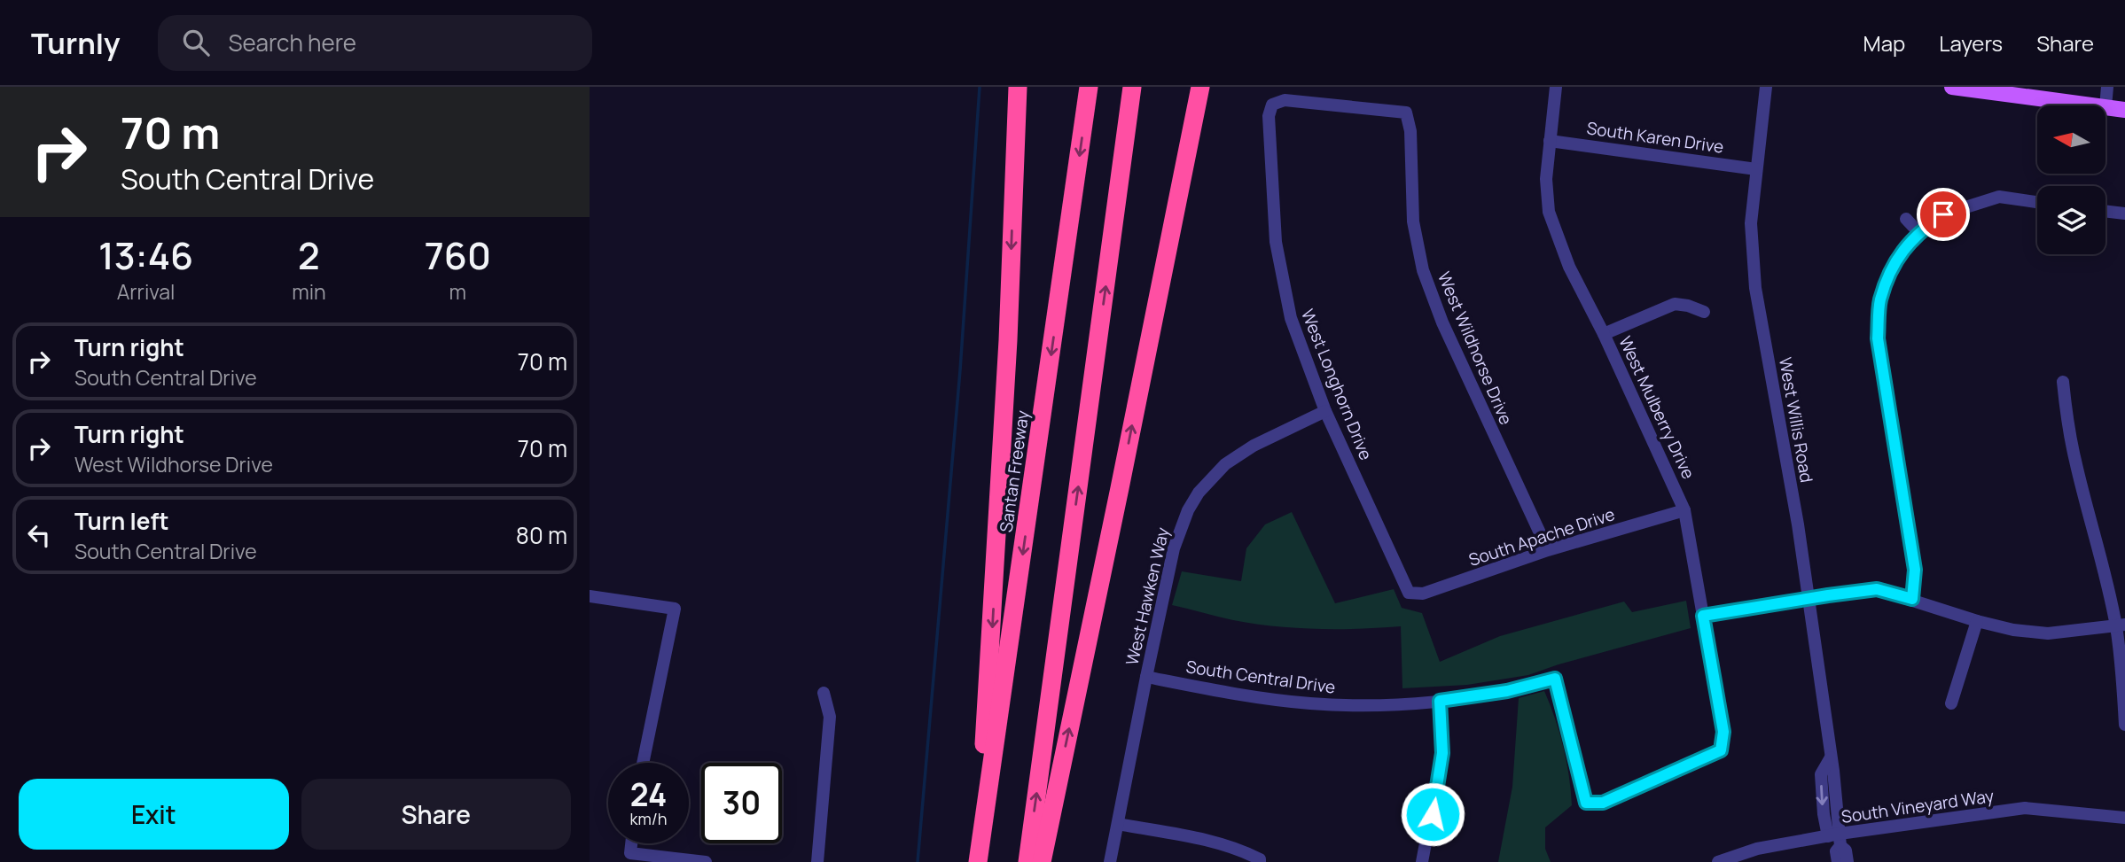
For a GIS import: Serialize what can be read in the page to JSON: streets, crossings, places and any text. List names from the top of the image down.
{
  "streets": {
    "highway": ["Santan Freeway"],
    "street": [
      "South Karen Drive",
      "West Wildhorse Drive",
      "West Longhorn Drive",
      "West Mulberry Drive",
      "West Willis Road",
      "South Apache Drive",
      "West Hawken Way",
      "South Central Drive",
      "South Vineyard Way"
    ]
  },
  "crossings": [
    ["South Karen Drive", "West Mulberry Drive"],
    ["South Karen Drive", "West Willis Road"],
    ["West Wildhorse Drive", "West Longhorn Drive"],
    ["West Wildhorse Drive", "South Apache Drive"],
    ["West Longhorn Drive", "South Apache Drive"],
    ["West Longhorn Drive", "West Hawken Way"],
    ["West Mulberry Drive", "South Apache Drive"],
    ["West Mulberry Drive", "South Central Drive"],
    ["West Willis Road", "South Vineyard Way"],
    ["West Hawken Way", "South Central Drive"]
  ],
  "north": "left",
  "page": {
    "header": "Turnly",
    "search": "Search here",
    "nav": ["Map", "Layers", "Share"],
    "turn": ["70 m", "South Central Drive"],
    "eta": [
      "13:46",
      "Arrival",
      "2",
      "min",
      "760",
      "m"
    ],
    "list": [
      {
        "name": "Turn right",
        "note": "South Central Drive",
        "value": "70 m"
      },
      {
        "name": "Turn right",
        "note": "West Wildhorse Drive",
        "value": "70 m"
      },
      {
        "name": "Turn left",
        "note": "South Central Drive",
        "value": "80 m"
      }
    ],
    "speed": "24 km/h",
    "limit": "30",
    "buttons": ["Exit", "Share"]
  }
}
